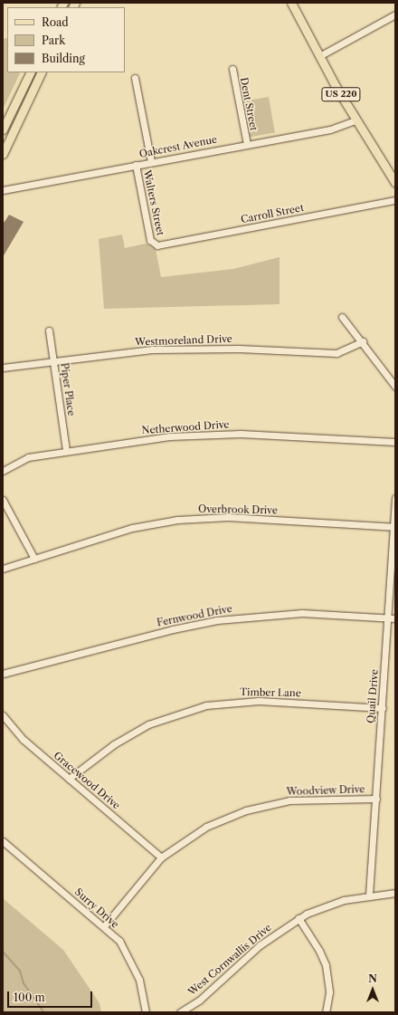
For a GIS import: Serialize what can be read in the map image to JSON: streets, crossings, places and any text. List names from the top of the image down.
{
  "streets": {
    "main road": ["US 220"],
    "street": [
      "Dent Street",
      "Oakcrest Avenue",
      "Walters Street",
      "Carroll Street",
      "Westmoreland Drive",
      "Piper Place",
      "Netherwood Drive",
      "Overbrook Drive",
      "Fernwood Drive",
      "Timber Lane",
      "Quail Drive",
      "Gracewood Drive",
      "Woodview Drive",
      "Surry Drive",
      "West Cornwallis Drive"
    ]
  },
  "crossings": [
    ["US 220", "Oakcrest Avenue"],
    ["Dent Street", "Oakcrest Avenue"],
    ["Oakcrest Avenue", "Walters Street"],
    ["Walters Street", "Carroll Street"],
    ["Westmoreland Drive", "Piper Place"],
    ["Piper Place", "Netherwood Drive"],
    ["Overbrook Drive", "Quail Drive"],
    ["Fernwood Drive", "Quail Drive"],
    ["Timber Lane", "Quail Drive"],
    ["Timber Lane", "Gracewood Drive"],
    ["Quail Drive", "Woodview Drive"],
    ["Quail Drive", "West Cornwallis Drive"],
    ["Gracewood Drive", "Woodview Drive"],
    ["Woodview Drive", "Surry Drive"]
  ],
  "legend": ["Road", "Park", "Building"],
  "scale_bar": "100 m",
  "north": "top"
}
